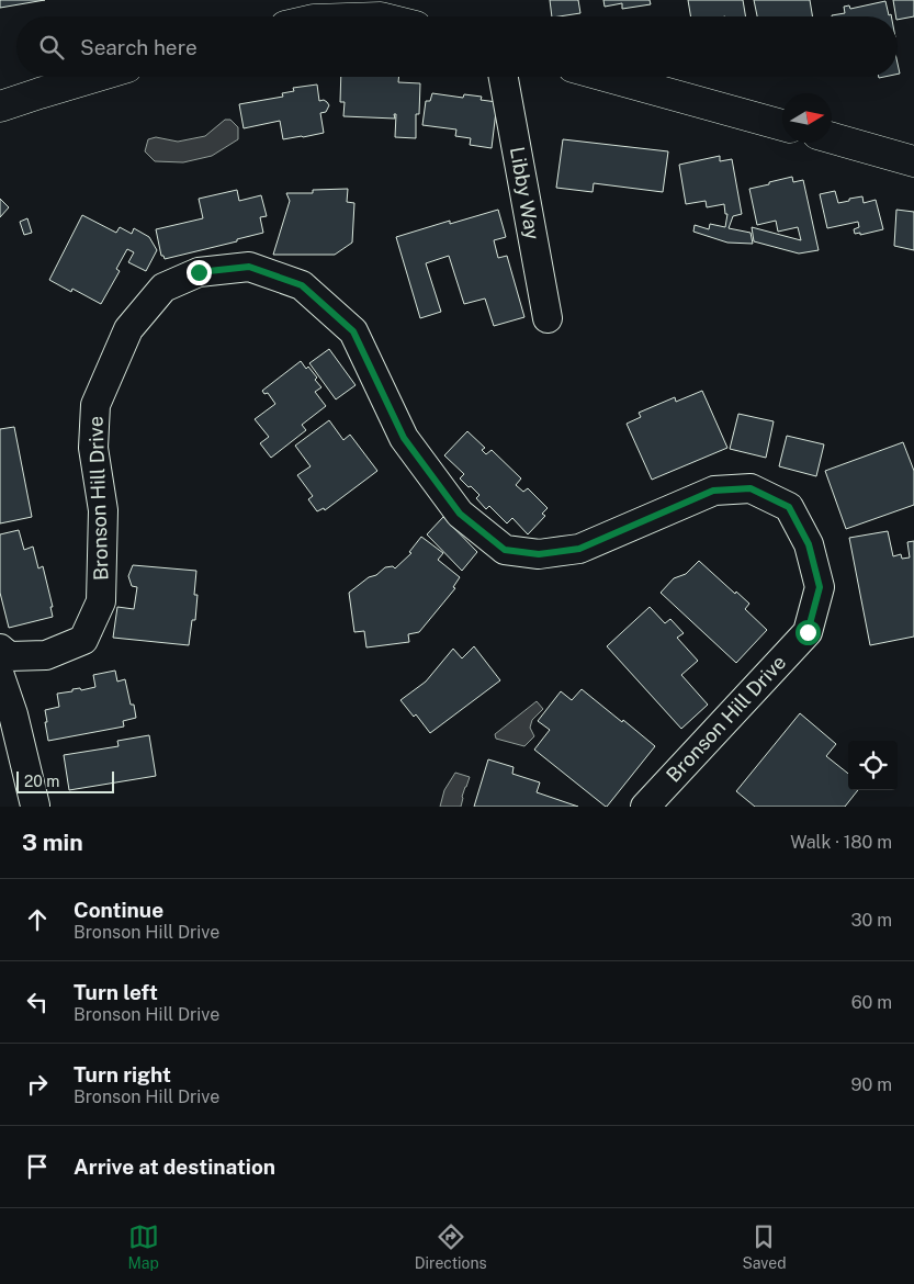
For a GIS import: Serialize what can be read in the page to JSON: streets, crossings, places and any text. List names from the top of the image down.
{
  "streets": {
    "street": ["Libby Way", "Bronson Hill Drive"]
  },
  "scale_bar": "20 m",
  "north": "right",
  "page": {
    "search": "Search here",
    "scale": "20 m",
    "heading": ["3 min", "Walk · 180 m"],
    "list": [
      ["Continue", "Bronson Hill Drive", "30 m"],
      ["Turn left", "Bronson Hill Drive", "60 m"],
      ["Turn right", "Bronson Hill Drive", "90 m"],
      "Arrive at destination"
    ],
    "nav": ["Map", "Directions", "Saved"]
  }
}
